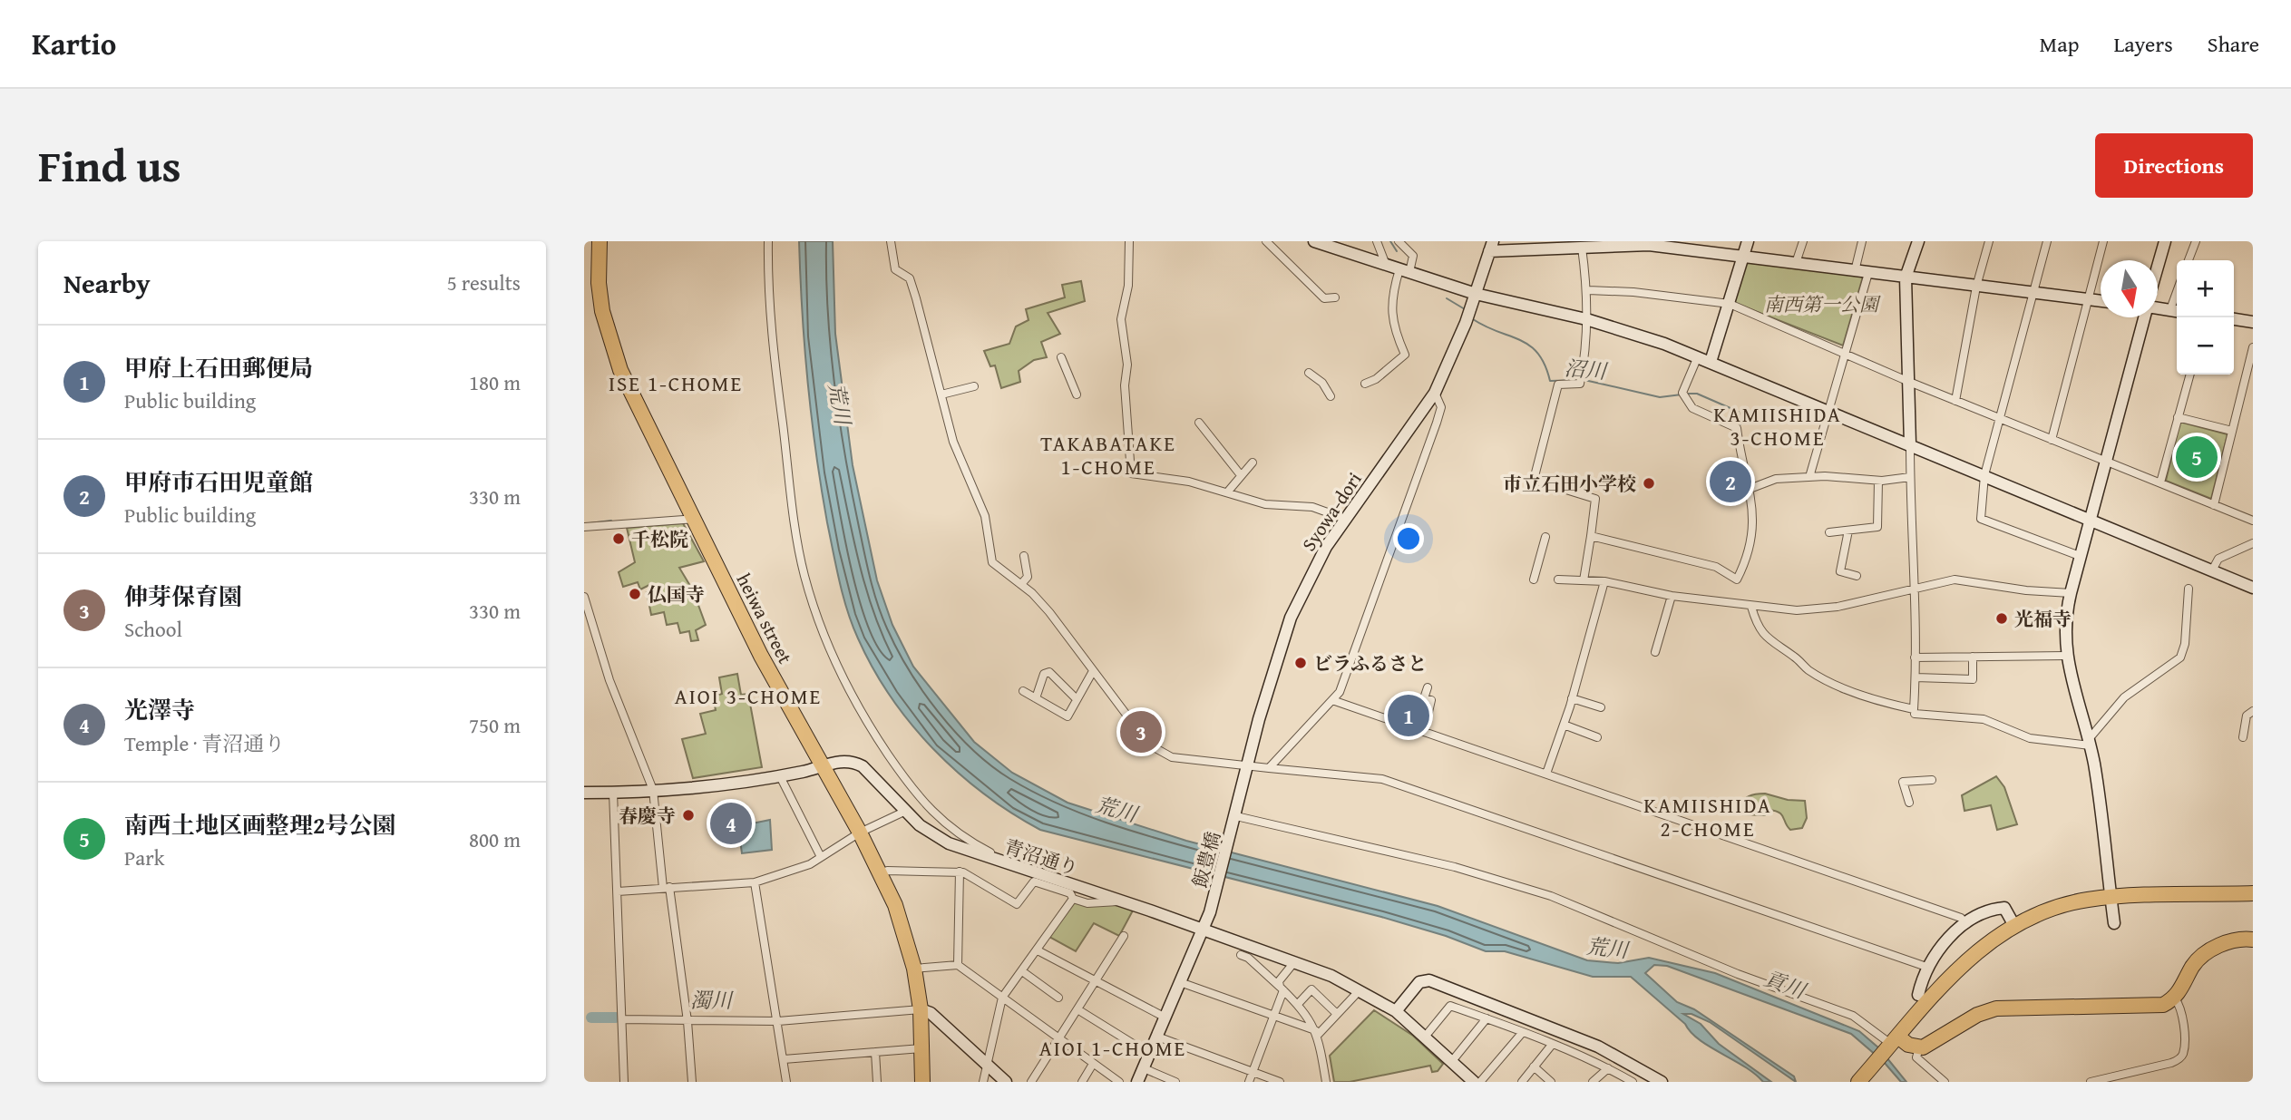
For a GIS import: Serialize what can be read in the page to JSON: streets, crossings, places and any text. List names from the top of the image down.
{
  "streets": {
    "highway": ["heiwa street"],
    "street": ["Syowa-dori", "青沼通り", "飯豊橋"]
  },
  "crossings": [
    ["Syowa-dori", "飯豊橋"],
    ["heiwa street", "青沼通り"],
    ["青沼通り", "飯豊橋"]
  ],
  "districts": [
    "ISE 1-CHOME",
    "KAMIISHIDA 3-CHOME",
    "TAKABATAKE 1-CHOME",
    "AIOI 3-CHOME",
    "KAMIISHIDA 2-CHOME",
    "AIOI 1-CHOME"
  ],
  "water": [
    "沼川",
    "荒川",
    "貢川",
    "濁川"
  ],
  "parks": ["南西第一公園"],
  "places": [
    "市立石田小学校",
    "千松院",
    "仏国寺",
    "光福寺",
    "ビラふるさと",
    "春慶寺"
  ],
  "north": "bottom",
  "page": {
    "header": "Kartio",
    "nav": ["Map", "Layers", "Share"],
    "title": "Find us",
    "buttons": "Directions",
    "heading": ["Nearby", "5 results"],
    "map_buttons": ["+", "−"],
    "list": [
      {
        "mark": "1",
        "name": "甲府上石田郵便局",
        "note": "Public building",
        "value": "180 m"
      },
      {
        "mark": "2",
        "name": "甲府市石田児童館",
        "note": "Public building",
        "value": "330 m"
      },
      {
        "mark": "3",
        "name": "伸芽保育園",
        "note": "School",
        "value": "330 m"
      },
      {
        "mark": "4",
        "name": "光澤寺",
        "note": "Temple · 青沼通り",
        "value": "750 m"
      },
      {
        "mark": "5",
        "name": "南西土地区画整理2号公園",
        "note": "Park",
        "value": "800 m"
      }
    ],
    "pins": [
      "5",
      "2",
      "1",
      "3",
      "4"
    ]
  }
}
